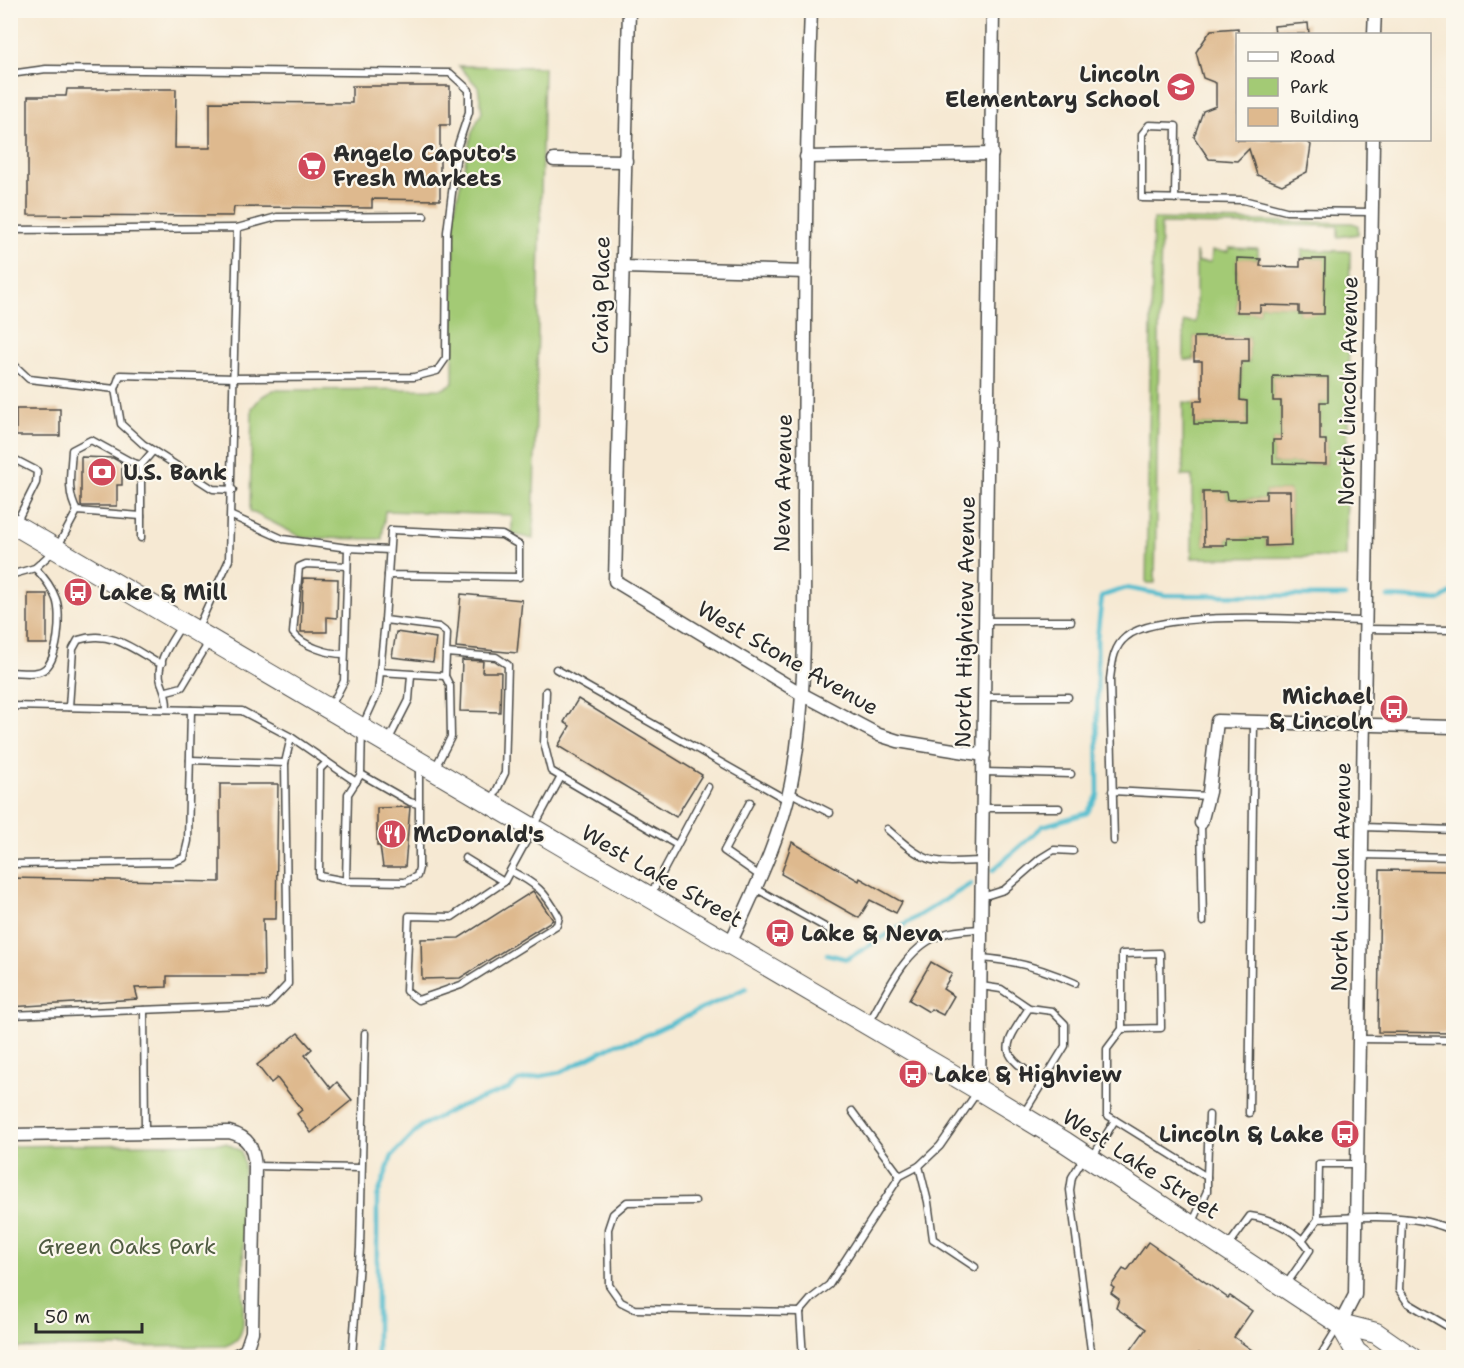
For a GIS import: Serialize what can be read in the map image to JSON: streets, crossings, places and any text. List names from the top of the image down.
{
  "streets": {
    "main road": ["West Lake Street"],
    "street": [
      "Craig Place",
      "North Lincoln Avenue",
      "Neva Avenue",
      "North Highview Avenue",
      "West Stone Avenue"
    ]
  },
  "crossings": [
    ["Craig Place", "West Stone Avenue"],
    ["North Lincoln Avenue", "West Lake Street"],
    ["Neva Avenue", "West Stone Avenue"],
    ["Neva Avenue", "West Lake Street"],
    ["North Highview Avenue", "West Stone Avenue"],
    ["North Highview Avenue", "West Lake Street"]
  ],
  "parks": ["Green Oaks Park"],
  "places": {
    "school or university": ["Lincoln Elementary School"],
    "supermarket": ["Angelo Caputo's Fresh Markets"],
    "bank": ["U.S. Bank"],
    "bus stop": [
      "Lake & Mill",
      "Michael & Lincoln",
      "Lake & Neva",
      "Lake & Highview",
      "Lincoln & Lake"
    ],
    "restaurant": ["McDonald's"]
  },
  "legend": ["Road", "Park", "Building"],
  "scale_bar": "50 m"
}
